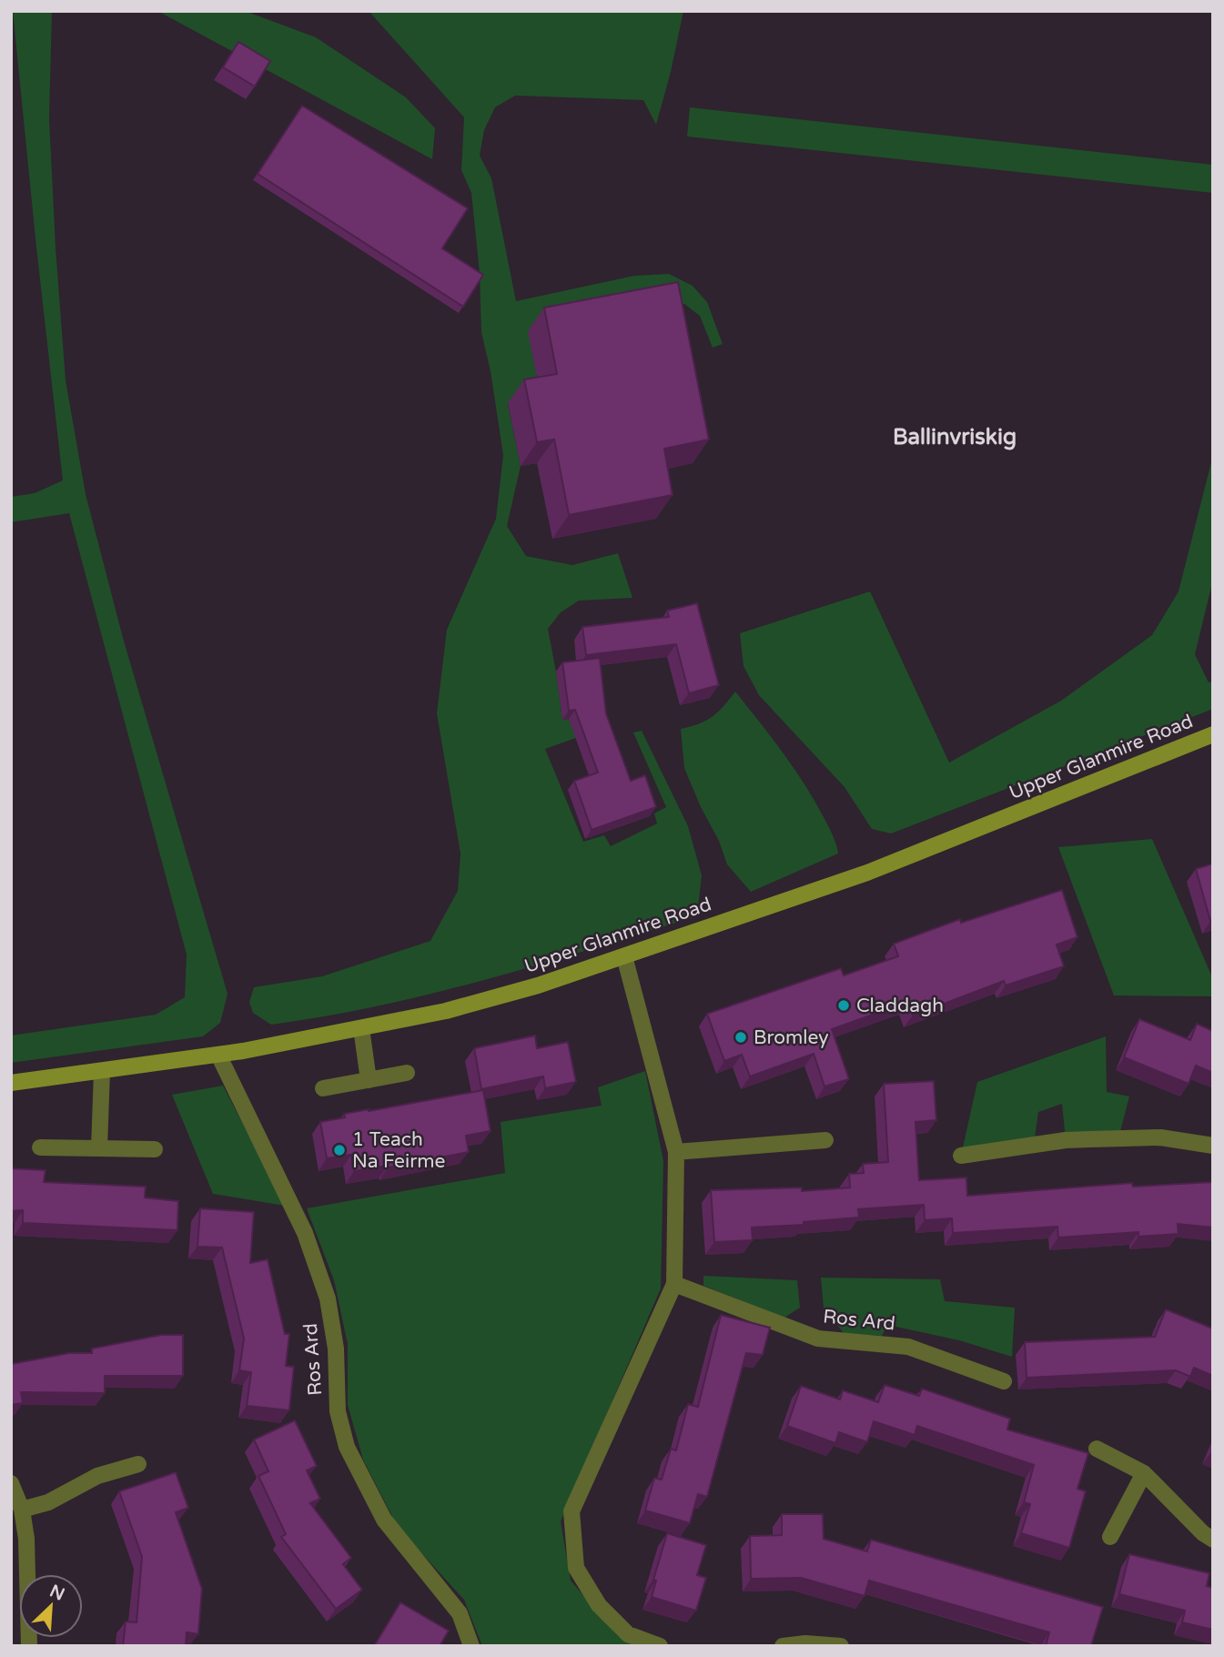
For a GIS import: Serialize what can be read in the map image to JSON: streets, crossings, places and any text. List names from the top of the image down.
{
  "streets": {
    "main road": ["Upper Glanmire Road"],
    "street": ["Ros Ard"]
  },
  "crossings": [
    ["Upper Glanmire Road", "Ros Ard"]
  ],
  "districts": ["Ballinvriskig"],
  "places": ["Claddagh", "Bromley", "1 Teach Na Feirme"],
  "north": "top right"
}
